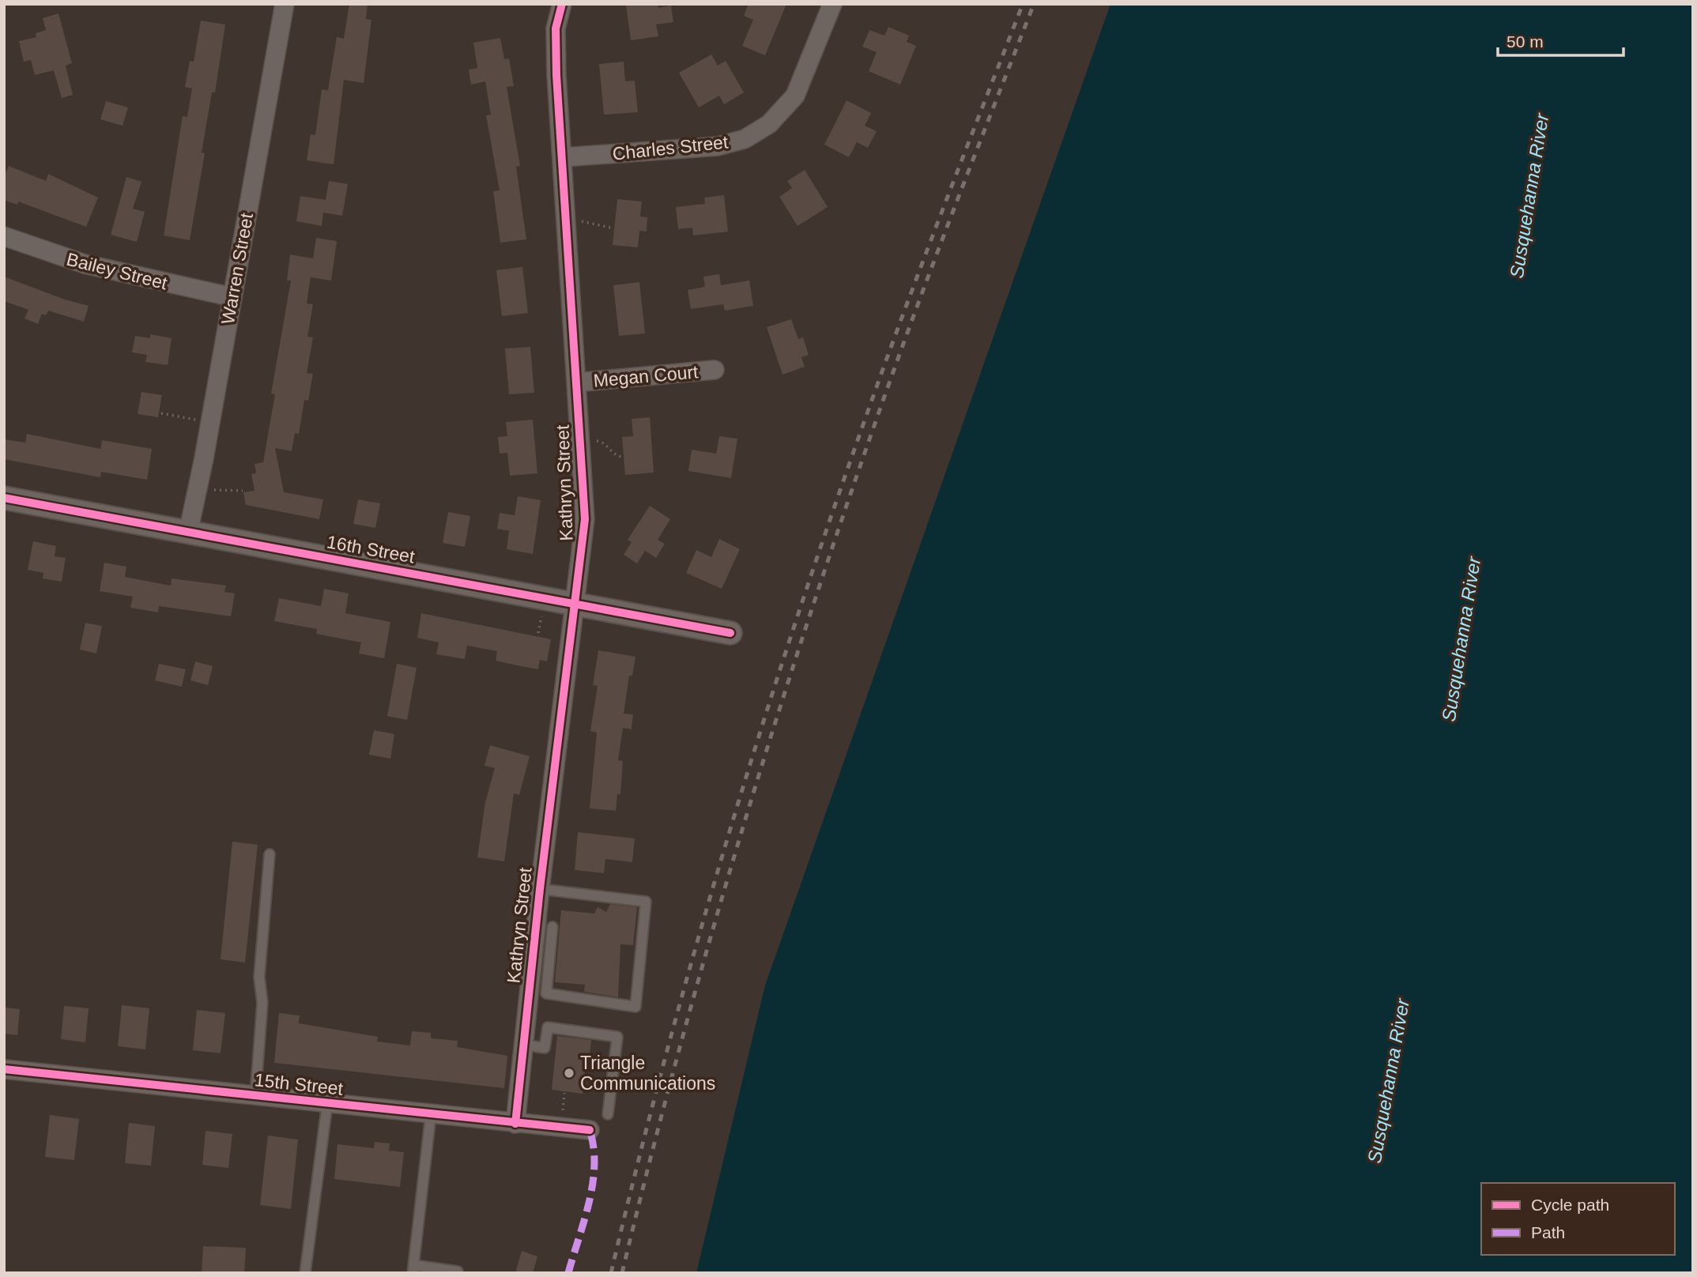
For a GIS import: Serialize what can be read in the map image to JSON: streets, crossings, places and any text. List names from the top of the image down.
{
  "streets": {
    "street": [
      "Charles Street",
      "Warren Street",
      "Bailey Street",
      "Megan Court",
      "Kathryn Street",
      "16th Street",
      "15th Street"
    ]
  },
  "crossings": [
    ["Charles Street", "Kathryn Street"],
    ["Warren Street", "Bailey Street"],
    ["Warren Street", "16th Street"],
    ["Megan Court", "Kathryn Street"],
    ["Kathryn Street", "16th Street"],
    ["Kathryn Street", "15th Street"]
  ],
  "water": ["Susquehanna River"],
  "places": ["Triangle Communications"],
  "legend": ["Cycle path", "Path"],
  "scale_bar": "50 m"
}
